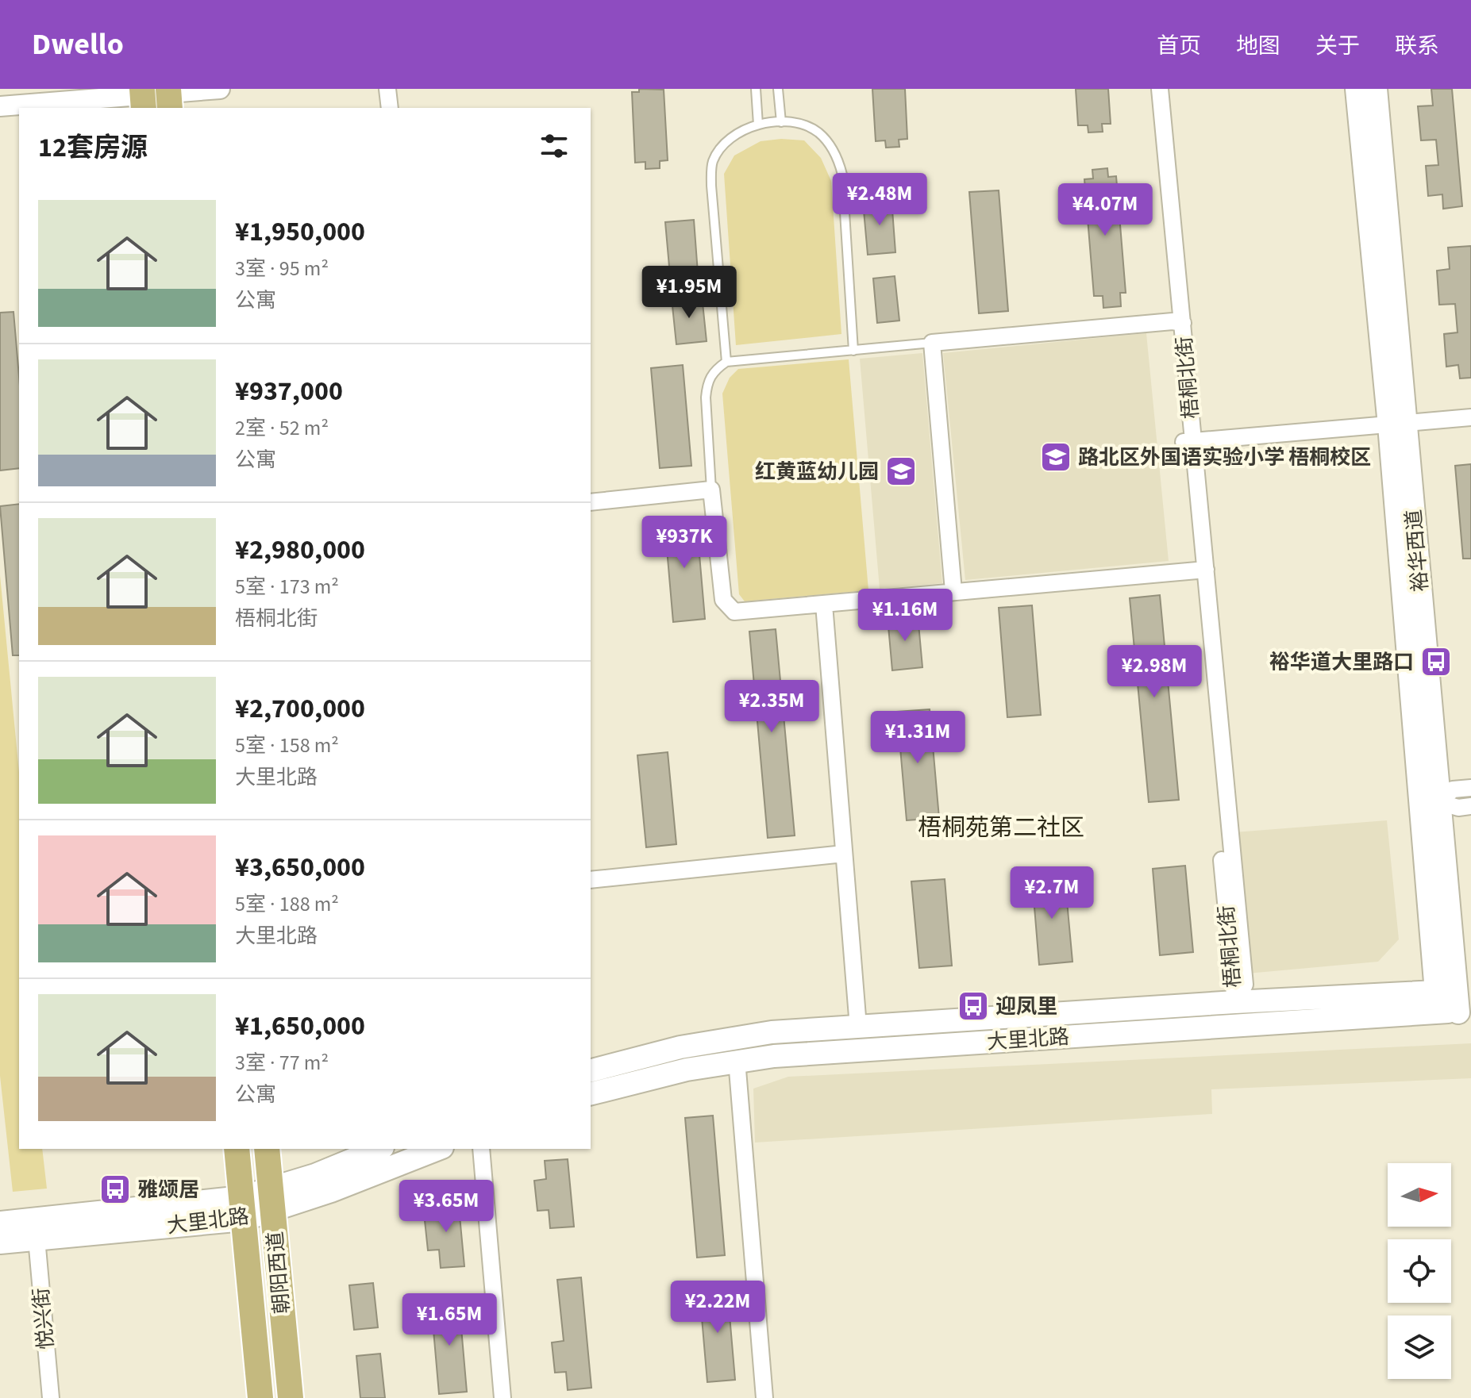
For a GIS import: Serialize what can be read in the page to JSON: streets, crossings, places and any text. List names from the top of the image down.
{
  "streets": {
    "main road": ["裕华西道", "大里北路", "朝阳西道"],
    "street": ["梧桐北街", "悦兴街"]
  },
  "crossings": [
    ["梧桐北街", "大里北路"],
    ["裕华西道", "大里北路"],
    ["大里北路", "朝阳西道"],
    ["大里北路", "悦兴街"]
  ],
  "districts": ["梧桐苑第二社区"],
  "places": {
    "school or university": ["路北区外国语实验小学 梧桐校区", "红黄蓝幼儿园"],
    "bus stop": ["裕华道大里路口", "迎凤里", "雅颂居"]
  },
  "north": "right",
  "page": {
    "header": "Dwello",
    "nav": [
      "首页",
      "地图",
      "关于",
      "联系"
    ],
    "heading": "12套房源",
    "price": [
      "¥2.48M",
      "¥4.07M",
      "¥1.95M",
      "¥937K",
      "¥1.16M",
      "¥2.98M",
      "¥2.35M",
      "¥1.31M",
      "¥2.7M",
      "¥3.65M",
      "¥2.22M",
      "¥1.65M"
    ],
    "list": [
      {
        "name": "¥1,950,000",
        "note": "3室 · 95 m² · 公寓"
      },
      {
        "name": "¥937,000",
        "note": "2室 · 52 m² · 公寓"
      },
      {
        "name": "¥2,980,000",
        "note": "5室 · 173 m² · 梧桐北街"
      },
      {
        "name": "¥2,700,000",
        "note": "5室 · 158 m² · 大里北路"
      },
      {
        "name": "¥3,650,000",
        "note": "5室 · 188 m² · 大里北路"
      },
      {
        "name": "¥1,650,000",
        "note": "3室 · 77 m² · 公寓"
      }
    ]
  }
}
